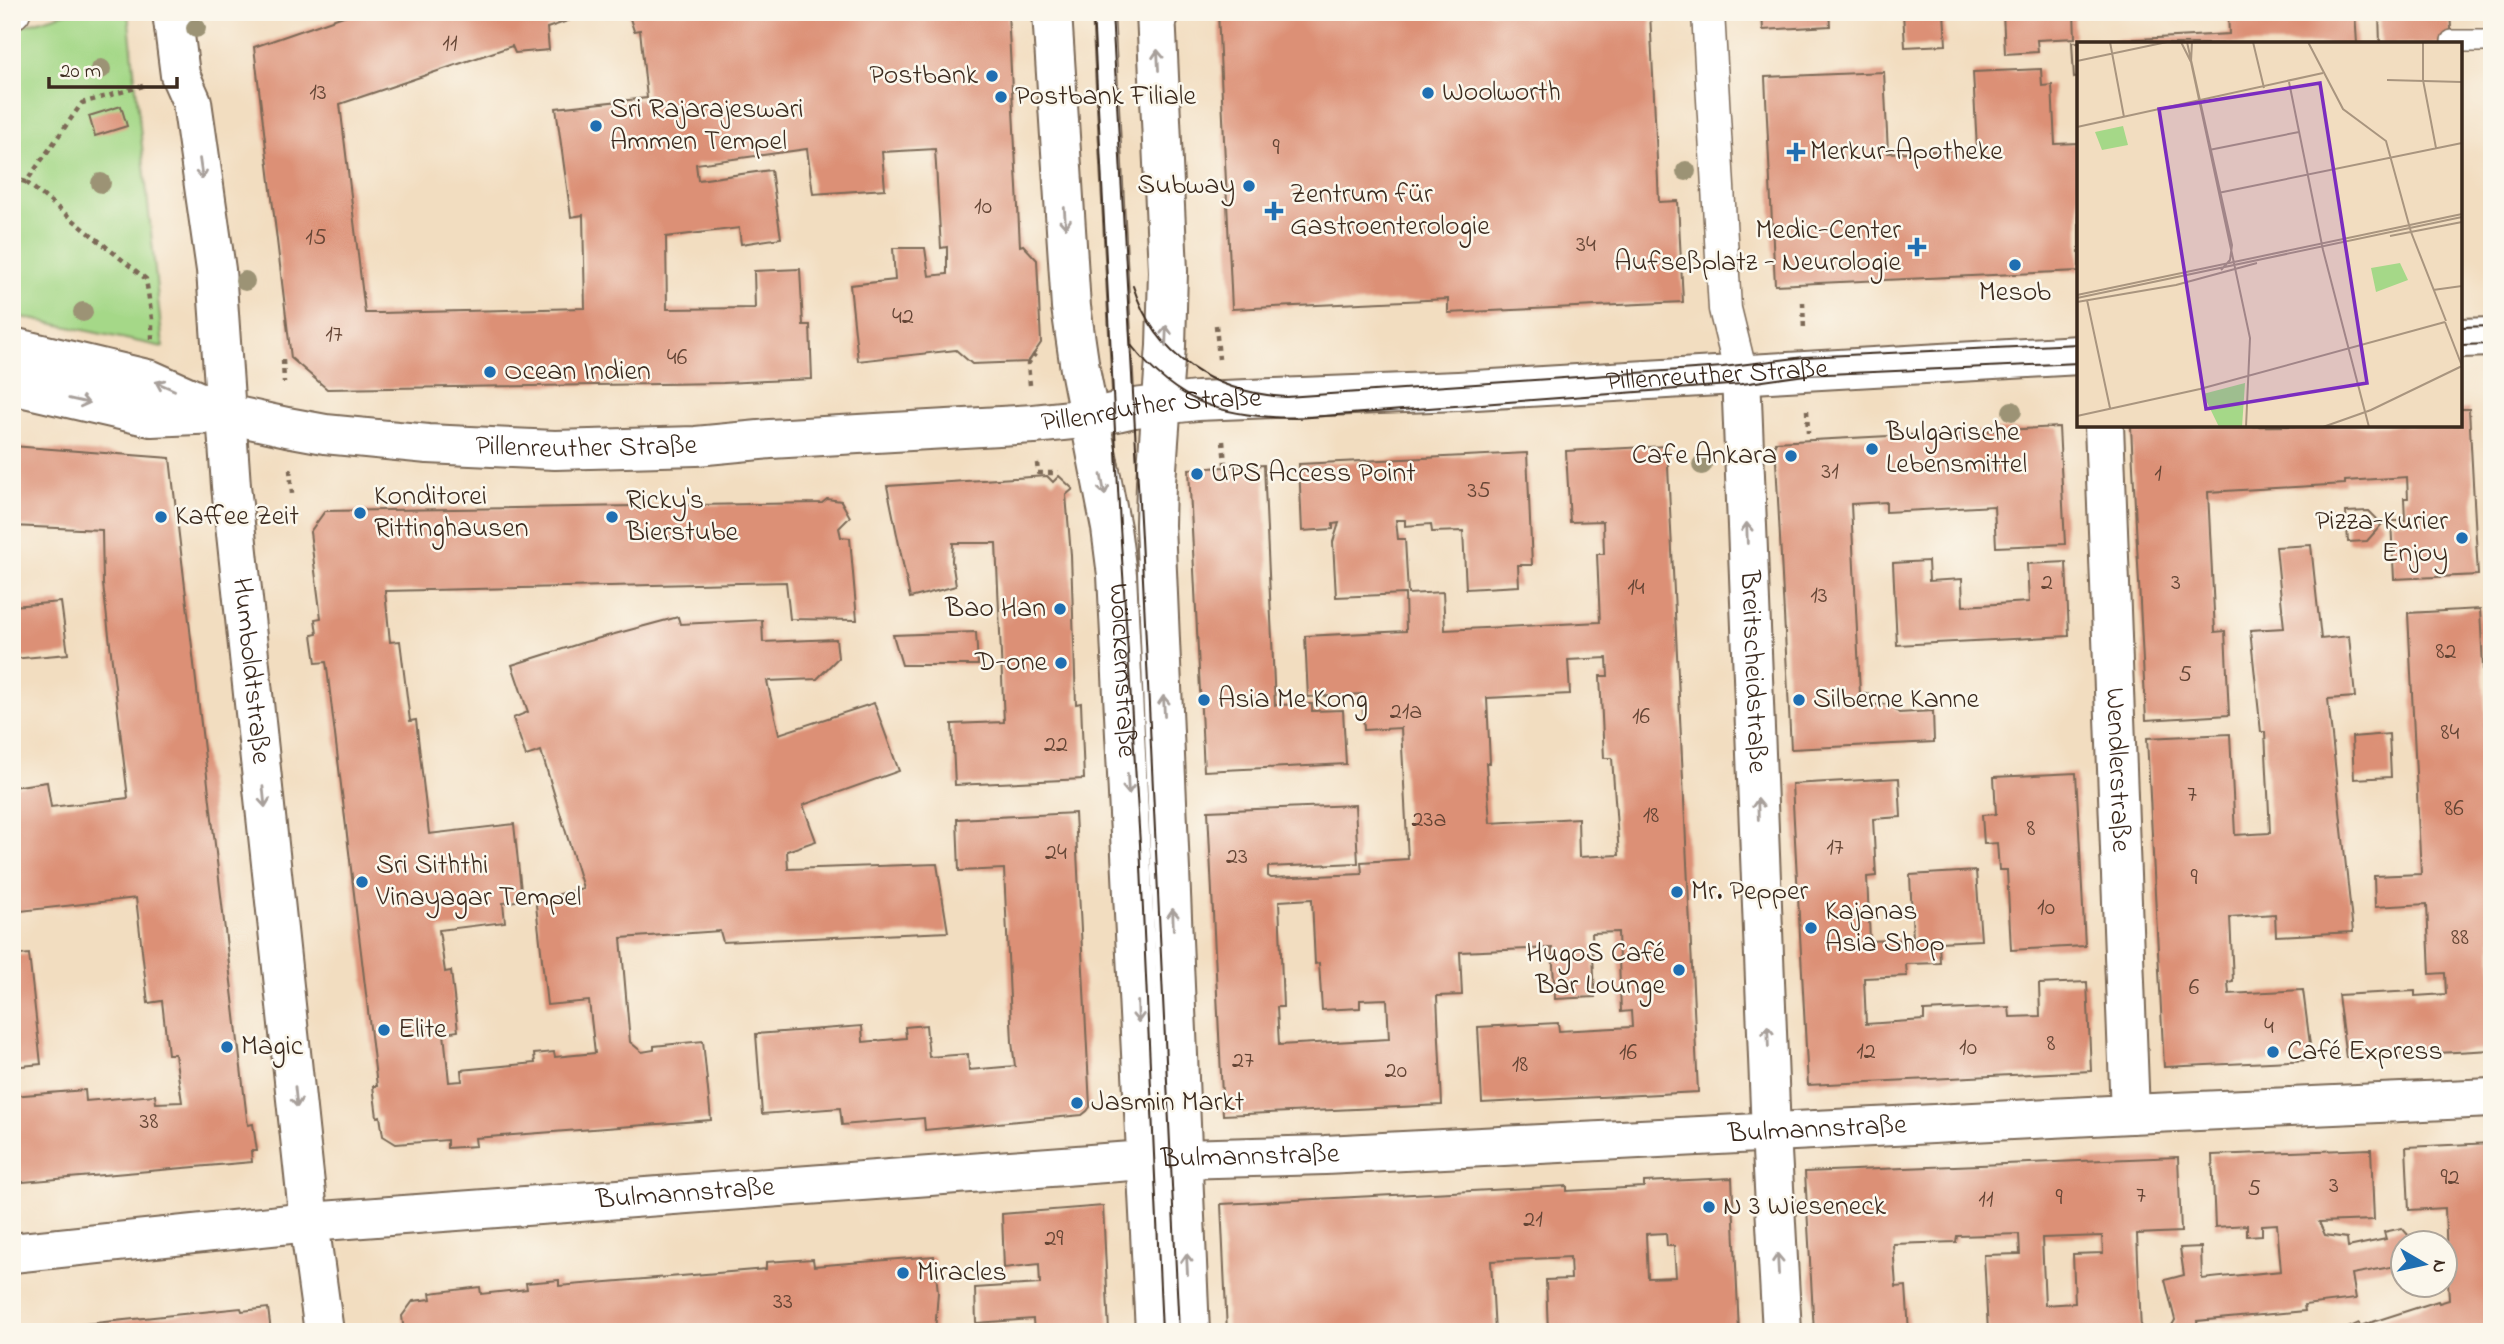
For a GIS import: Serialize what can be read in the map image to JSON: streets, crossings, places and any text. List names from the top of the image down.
{
  "streets": {
    "street": [
      "Pillenreuther Straße",
      "Wölckernstraße",
      "Humboldtstraße",
      "Breitscheidstraße",
      "Wendlerstraße",
      "Bulmannstraße"
    ]
  },
  "crossings": [
    ["Pillenreuther Straße", "Wölckernstraße"],
    ["Pillenreuther Straße", "Humboldtstraße"],
    ["Pillenreuther Straße", "Breitscheidstraße"],
    ["Wölckernstraße", "Bulmannstraße"],
    ["Humboldtstraße", "Bulmannstraße"],
    ["Breitscheidstraße", "Bulmannstraße"],
    ["Wendlerstraße", "Bulmannstraße"]
  ],
  "one_way": ["Humboldtstraße", "Breitscheidstraße"],
  "places": {
    "other": [
      "Postbank",
      "Woolworth",
      "Postbank Filiale",
      "Sri Rajarajeswari Ammen Tempel",
      "Subway",
      "Mesob",
      "Ocean Indien",
      "Bulgarische Lebensmittel",
      "Cafe Ankara",
      "UPS Access Point",
      "Konditorei Rittinghausen",
      "Kaffee Zeit",
      "Ricky's Bierstube",
      "Pizza-Kurier Enjoy",
      "Bao Han",
      "D-one",
      "Asia Me Kong",
      "Silberne Kanne",
      "Sri Siththi Vinayagar Tempel",
      "Mr. Pepper",
      "Kajanas Asia Shop",
      "HugoS Café Bar Lounge",
      "Elite",
      "Magic",
      "Café Express",
      "Jasmin Markt",
      "N 3 Wieseneck",
      "Miracles"
    ],
    "health": ["Merkur-Apotheke", "Zentrum für Gastroenterologie", "Medic-Center Aufseßplatz - Neurologie"]
  },
  "house_numbers": [
    "11",
    "13",
    "9",
    "10",
    "15",
    "34",
    "42",
    "17",
    "46",
    "31",
    "1",
    "35",
    "2",
    "3",
    "14",
    "13",
    "82",
    "5",
    "21a",
    "16",
    "84",
    "22",
    "7",
    "86",
    "18",
    "23a",
    "8",
    "17",
    "24",
    "23",
    "9",
    "10",
    "88",
    "6",
    "4",
    "8",
    "10",
    "12",
    "16",
    "27",
    "18",
    "20",
    "38",
    "92",
    "3",
    "5",
    "7",
    "9",
    "11",
    "21",
    "29",
    "33"
  ],
  "scale_bar": "20 m",
  "north": "right"
}
